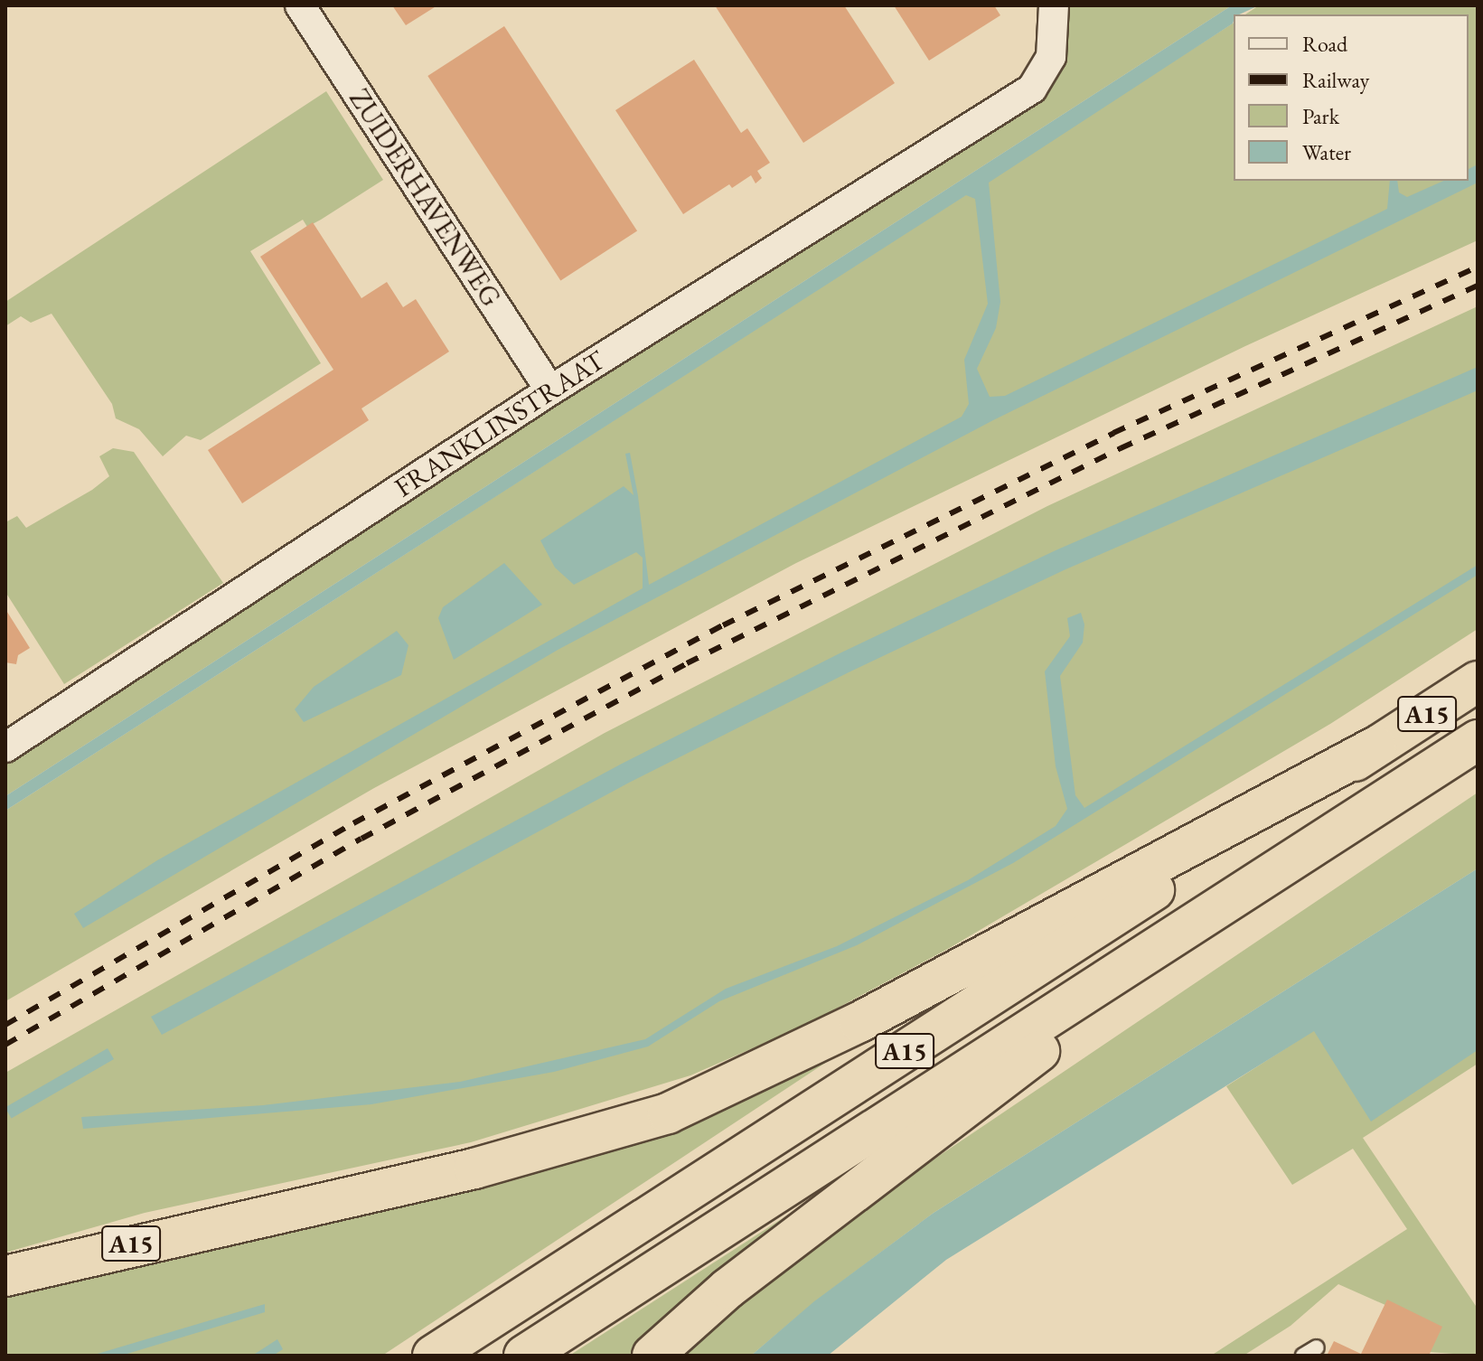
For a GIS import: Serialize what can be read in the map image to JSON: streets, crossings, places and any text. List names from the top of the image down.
{
  "streets": {
    "highway": ["A15"],
    "street": ["ZUIDERHAVENWEG", "FRANKLINSTRAAT"]
  },
  "crossings": [
    ["ZUIDERHAVENWEG", "FRANKLINSTRAAT"]
  ],
  "legend": [
    "Road",
    "Railway",
    "Park",
    "Water"
  ]
}
